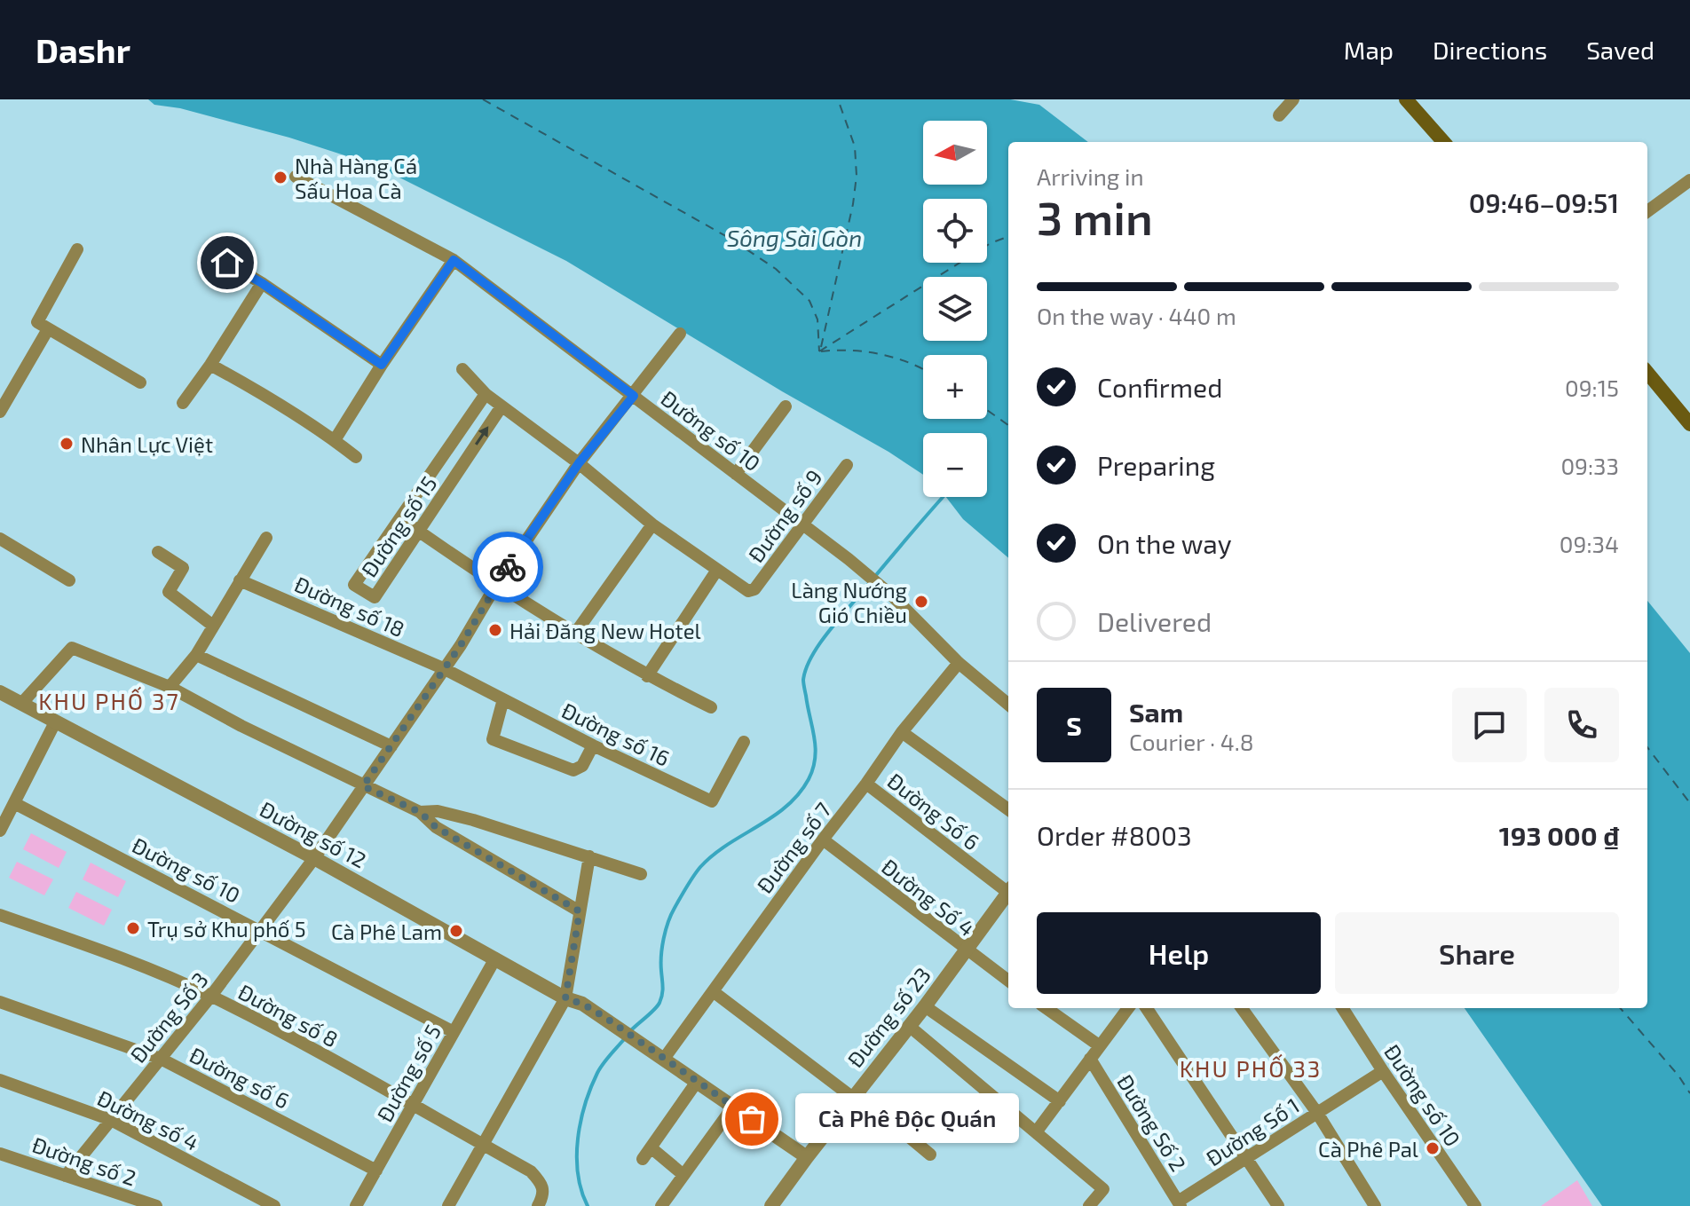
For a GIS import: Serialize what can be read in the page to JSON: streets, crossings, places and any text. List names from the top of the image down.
{
  "streets": {
    "street": [
      "Đường số 10",
      "Đường số 9",
      "Đường số 15",
      "Đường số 18",
      "Đường số 16",
      "Đường Số 6",
      "Đường số 12",
      "Đường số 7",
      "Đường Số 4",
      "Đường số 8",
      "Đường Số 3",
      "Đường số 23",
      "Đường số 5",
      "Đường số 6",
      "Đường số 4",
      "Đường Số 2",
      "Đường Số 1",
      "Đường số 2"
    ]
  },
  "crossings": [
    ["Đường số 10", "Đường số 9"],
    ["Đường số 10", "Đường số 7"],
    ["Đường số 10", "Đường Số 3"],
    ["Đường số 10", "Đường số 5"],
    ["Đường số 10", "Đường Số 1"],
    ["Đường số 18", "Đường số 16"],
    ["Đường số 18", "Đường Số 3"],
    ["Đường số 16", "Đường Số 3"],
    ["Đường Số 6", "Đường số 7"],
    ["Đường số 12", "Đường số 7"],
    ["Đường số 12", "Đường Số 3"],
    ["Đường số 12", "Đường số 5"],
    ["Đường số 7", "Đường Số 4"],
    ["Đường Số 4", "Đường số 23"],
    ["Đường số 8", "Đường Số 3"],
    ["Đường số 8", "Đường số 5"],
    ["Đường Số 3", "Đường số 6"],
    ["Đường Số 3", "Đường số 4"],
    ["Đường Số 3", "Đường số 2"],
    ["Đường số 5", "Đường số 6"],
    ["Đường Số 2", "Đường Số 1"]
  ],
  "districts": ["KHU PHỐ 37", "KHU PHỐ 33"],
  "water": ["Sông Sài Gòn"],
  "places": [
    "Nhà Hàng Cá Sấu Hoa Cà",
    "Nhân Lực Việt",
    "Làng Nướng Gió Chiều",
    "Hải Đăng New Hotel",
    "Trụ sở Khu phố 5",
    "Cà Phê Lam",
    "Cà Phê Độc Quán",
    "Cà Phê Pal"
  ],
  "north": "left",
  "page": {
    "header": "Dashr",
    "nav": ["Map", "Directions", "Saved"],
    "map_buttons": ["+", "−"],
    "heading": ["3 min", "Arriving in", "09:46–09:51"],
    "panel": [
      "Sam",
      "Courier · 4.8",
      "Order #8003",
      "193 000 ₫"
    ],
    "bar": "On the way · 440 m",
    "list": [
      ["Confirmed", "09:15"],
      ["Preparing", "09:33"],
      ["On the way", "09:34"],
      "Delivered"
    ],
    "round": "S",
    "buttons": ["Help", "Share"],
    "bubble": "Cà Phê Độc Quán"
  }
}
